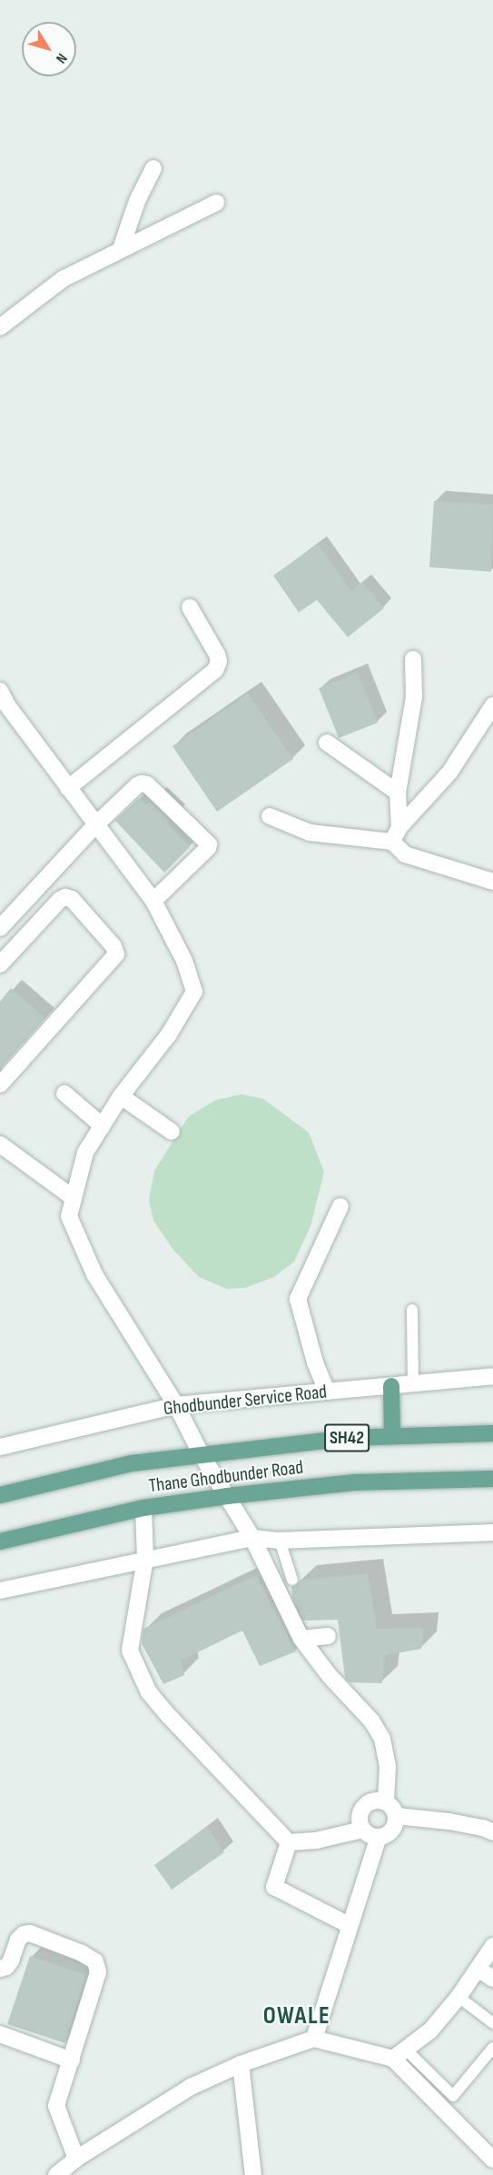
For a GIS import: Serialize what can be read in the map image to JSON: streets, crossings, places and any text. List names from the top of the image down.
{
  "streets": {
    "main road": ["SH42", "Thane Ghodbunder Road"],
    "street": ["Ghodbunder Service Road"]
  },
  "districts": ["OWALE"],
  "north": "bottom right"
}
